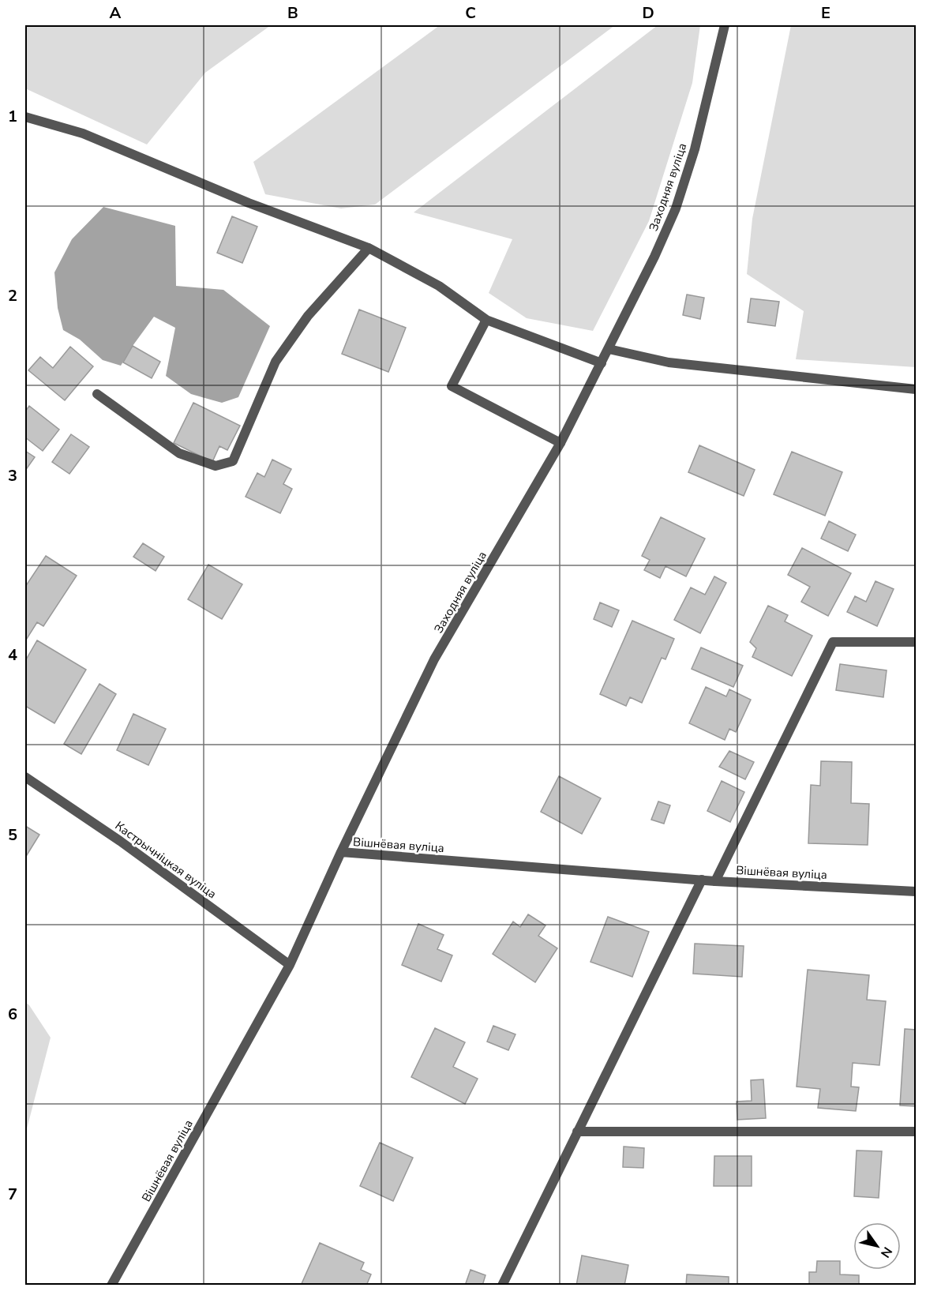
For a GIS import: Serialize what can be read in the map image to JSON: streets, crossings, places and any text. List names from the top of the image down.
{
  "streets": {
    "street": ["Заходняя вуліца", "Вішнёвая вуліца", "Кастрычніцкая вуліца"]
  },
  "crossings": [
    ["Заходняя вуліца", "Вішнёвая вуліца"],
    ["Вішнёвая вуліца", "Кастрычніцкая вуліца"]
  ],
  "north": "bottom right",
  "grid": {
    "columns": [
      "A",
      "B",
      "C",
      "D",
      "E"
    ],
    "rows": [
      "1",
      "2",
      "3",
      "4",
      "5",
      "6",
      "7"
    ]
  }
}
